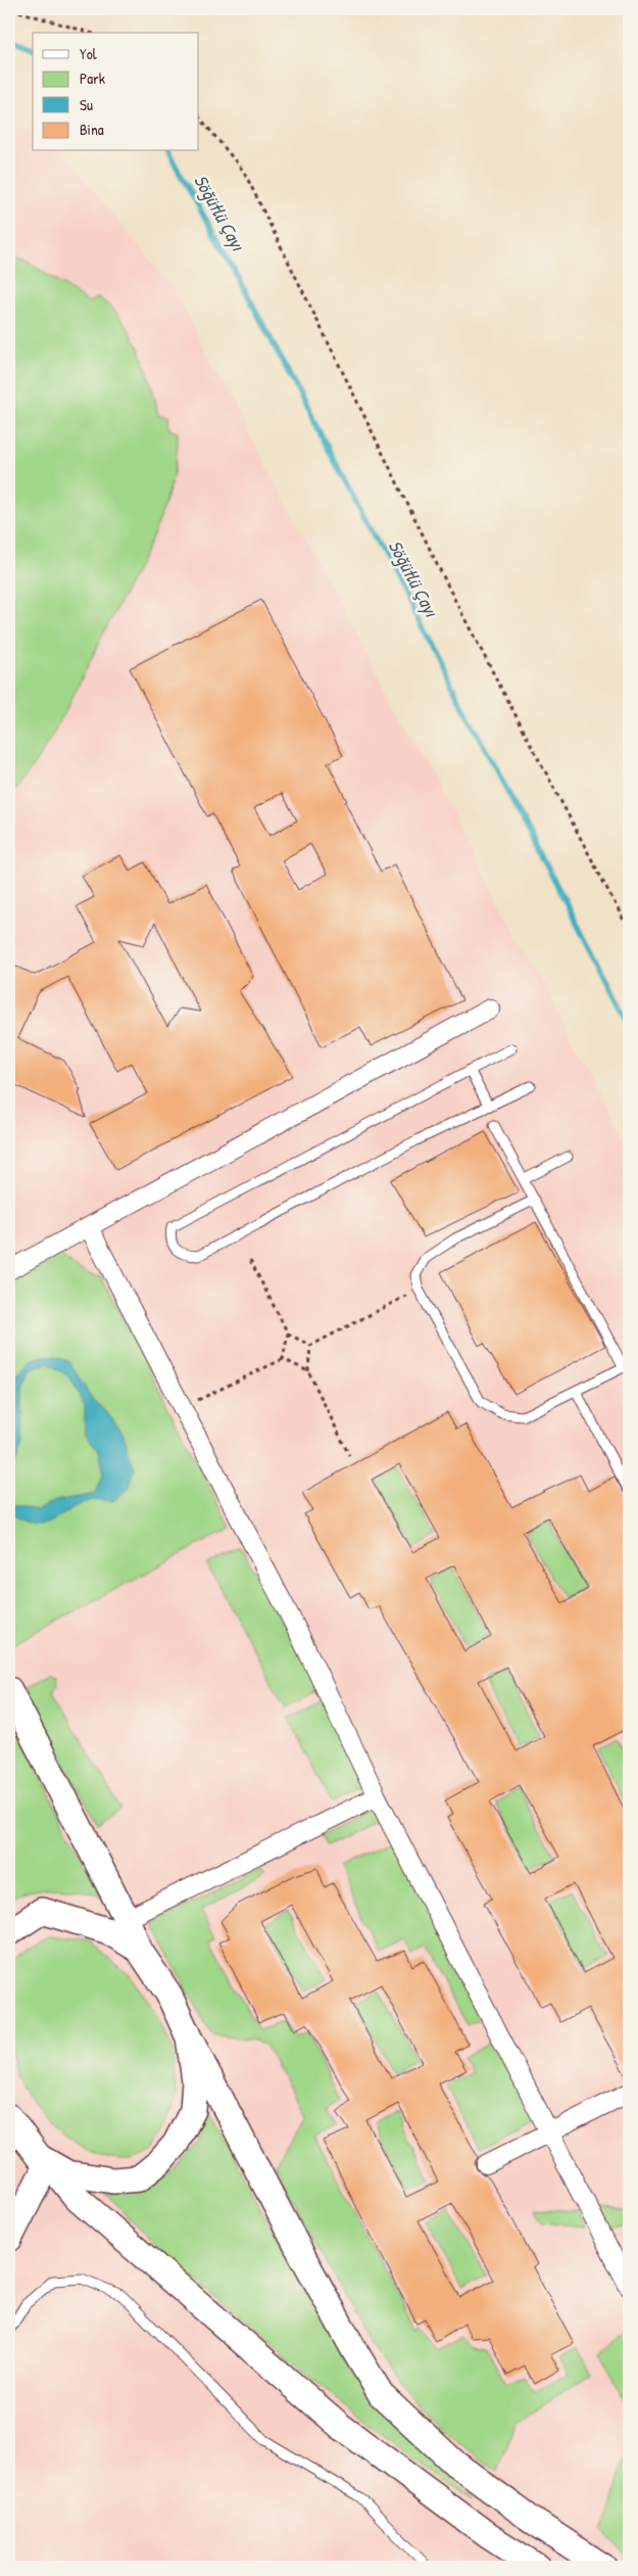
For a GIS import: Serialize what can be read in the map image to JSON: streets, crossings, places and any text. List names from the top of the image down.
{
  "water": ["Söğütlü Çayı"],
  "legend": [
    "Yol",
    "Park",
    "Su",
    "Bina"
  ]
}
